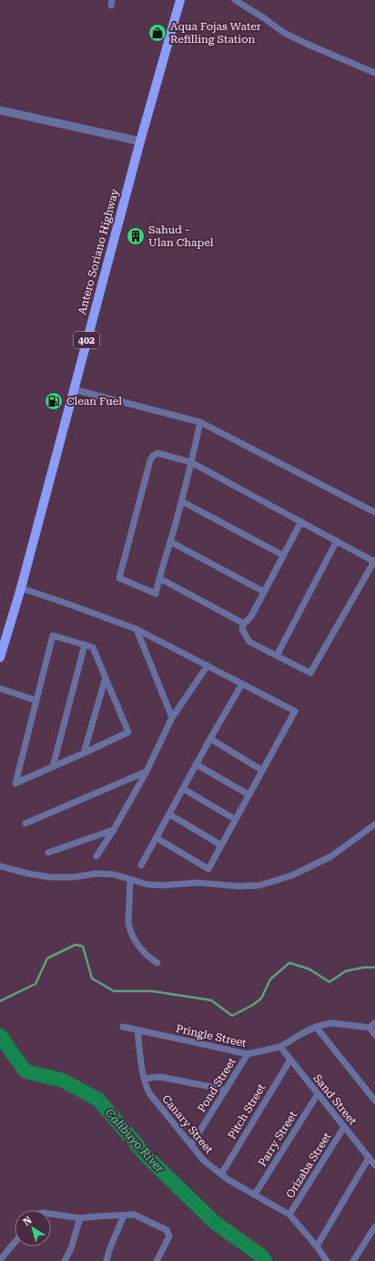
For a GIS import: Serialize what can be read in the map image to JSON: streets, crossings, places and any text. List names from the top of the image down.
{
  "streets": {
    "main road": ["Antero Soriano Highway", "402"],
    "street": [
      "Pringle Street",
      "Pond Street",
      "Sand Street",
      "Pitch Street",
      "Canary Street",
      "Parry Street",
      "Orizaba Street"
    ]
  },
  "crossings": [
    ["Pringle Street", "Pond Street"],
    ["Pringle Street", "Sand Street"],
    ["Pringle Street", "Canary Street"],
    ["Pond Street", "Canary Street"],
    ["Sand Street", "Pitch Street"],
    ["Sand Street", "Parry Street"],
    ["Sand Street", "Orizaba Street"],
    ["Pitch Street", "Canary Street"],
    ["Canary Street", "Parry Street"],
    ["Canary Street", "Orizaba Street"]
  ],
  "water": ["Calibuyo River"],
  "places": {
    "shop": ["Aqua Fojas Water Refilling Station"],
    "building": ["Sahud - Ulan Chapel"],
    "fuel station": ["Clean Fuel"]
  },
  "north": "top left"
}
